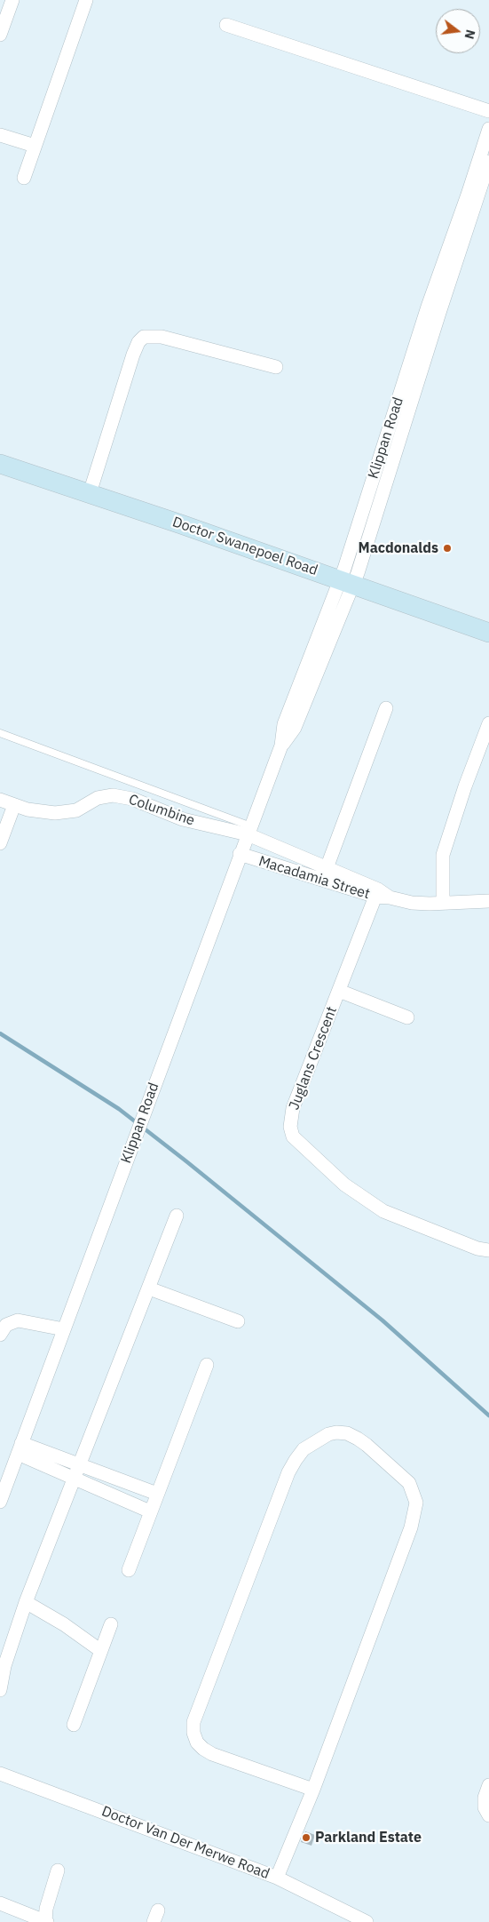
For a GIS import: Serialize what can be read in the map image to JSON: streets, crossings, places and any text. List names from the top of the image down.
{
  "streets": {
    "main road": ["Doctor Swanepoel Road"],
    "street": [
      "Klippan Road",
      "Columbine",
      "Macadamia Street",
      "Juglans Crescent",
      "Doctor Van Der Merwe Road"
    ]
  },
  "crossings": [
    ["Klippan Road", "Doctor Swanepoel Road"],
    ["Klippan Road", "Columbine"],
    ["Klippan Road", "Macadamia Street"],
    ["Columbine", "Macadamia Street"],
    ["Macadamia Street", "Juglans Crescent"]
  ],
  "places": ["Macdonalds", "Parkland Estate"],
  "north": "right"
}
